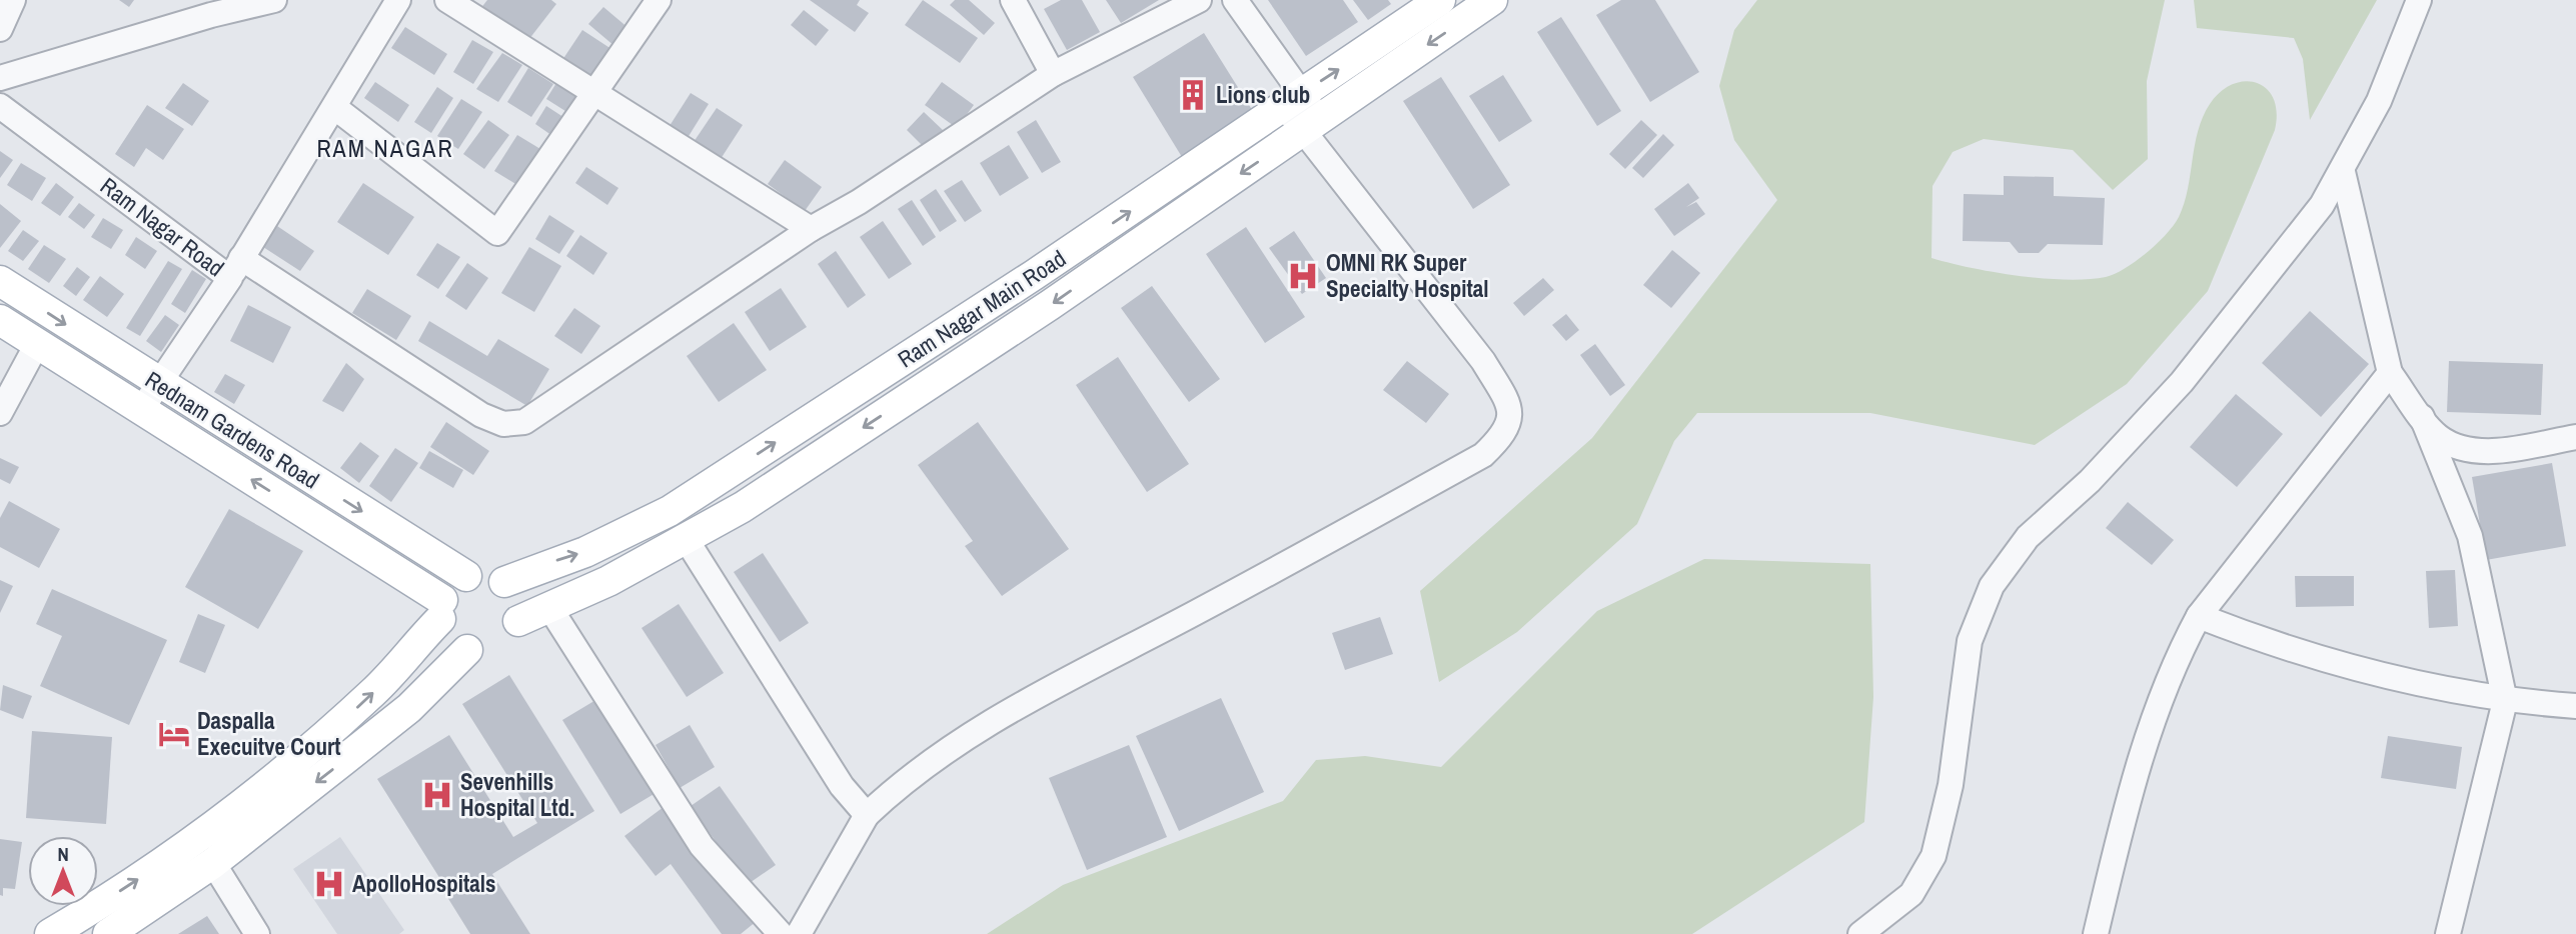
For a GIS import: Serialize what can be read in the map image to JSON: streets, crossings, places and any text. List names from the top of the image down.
{
  "streets": {
    "main road": ["Ram Nagar Main Road", "Rednam Gardens Road"],
    "street": ["Ram Nagar Road"]
  },
  "crossings": [
    ["Ram Nagar Road", "Rednam Gardens Road"],
    ["Ram Nagar Main Road", "Rednam Gardens Road"]
  ],
  "districts": ["RAM NAGAR"],
  "places": {
    "building": ["Lions club"],
    "hospital": ["OMNI RK Super Specialty Hospital", "Sevenhills Hospital Ltd.", "ApolloHospitals"],
    "hotel": ["Daspalla Execuitve Court"]
  },
  "north": "top"
}
